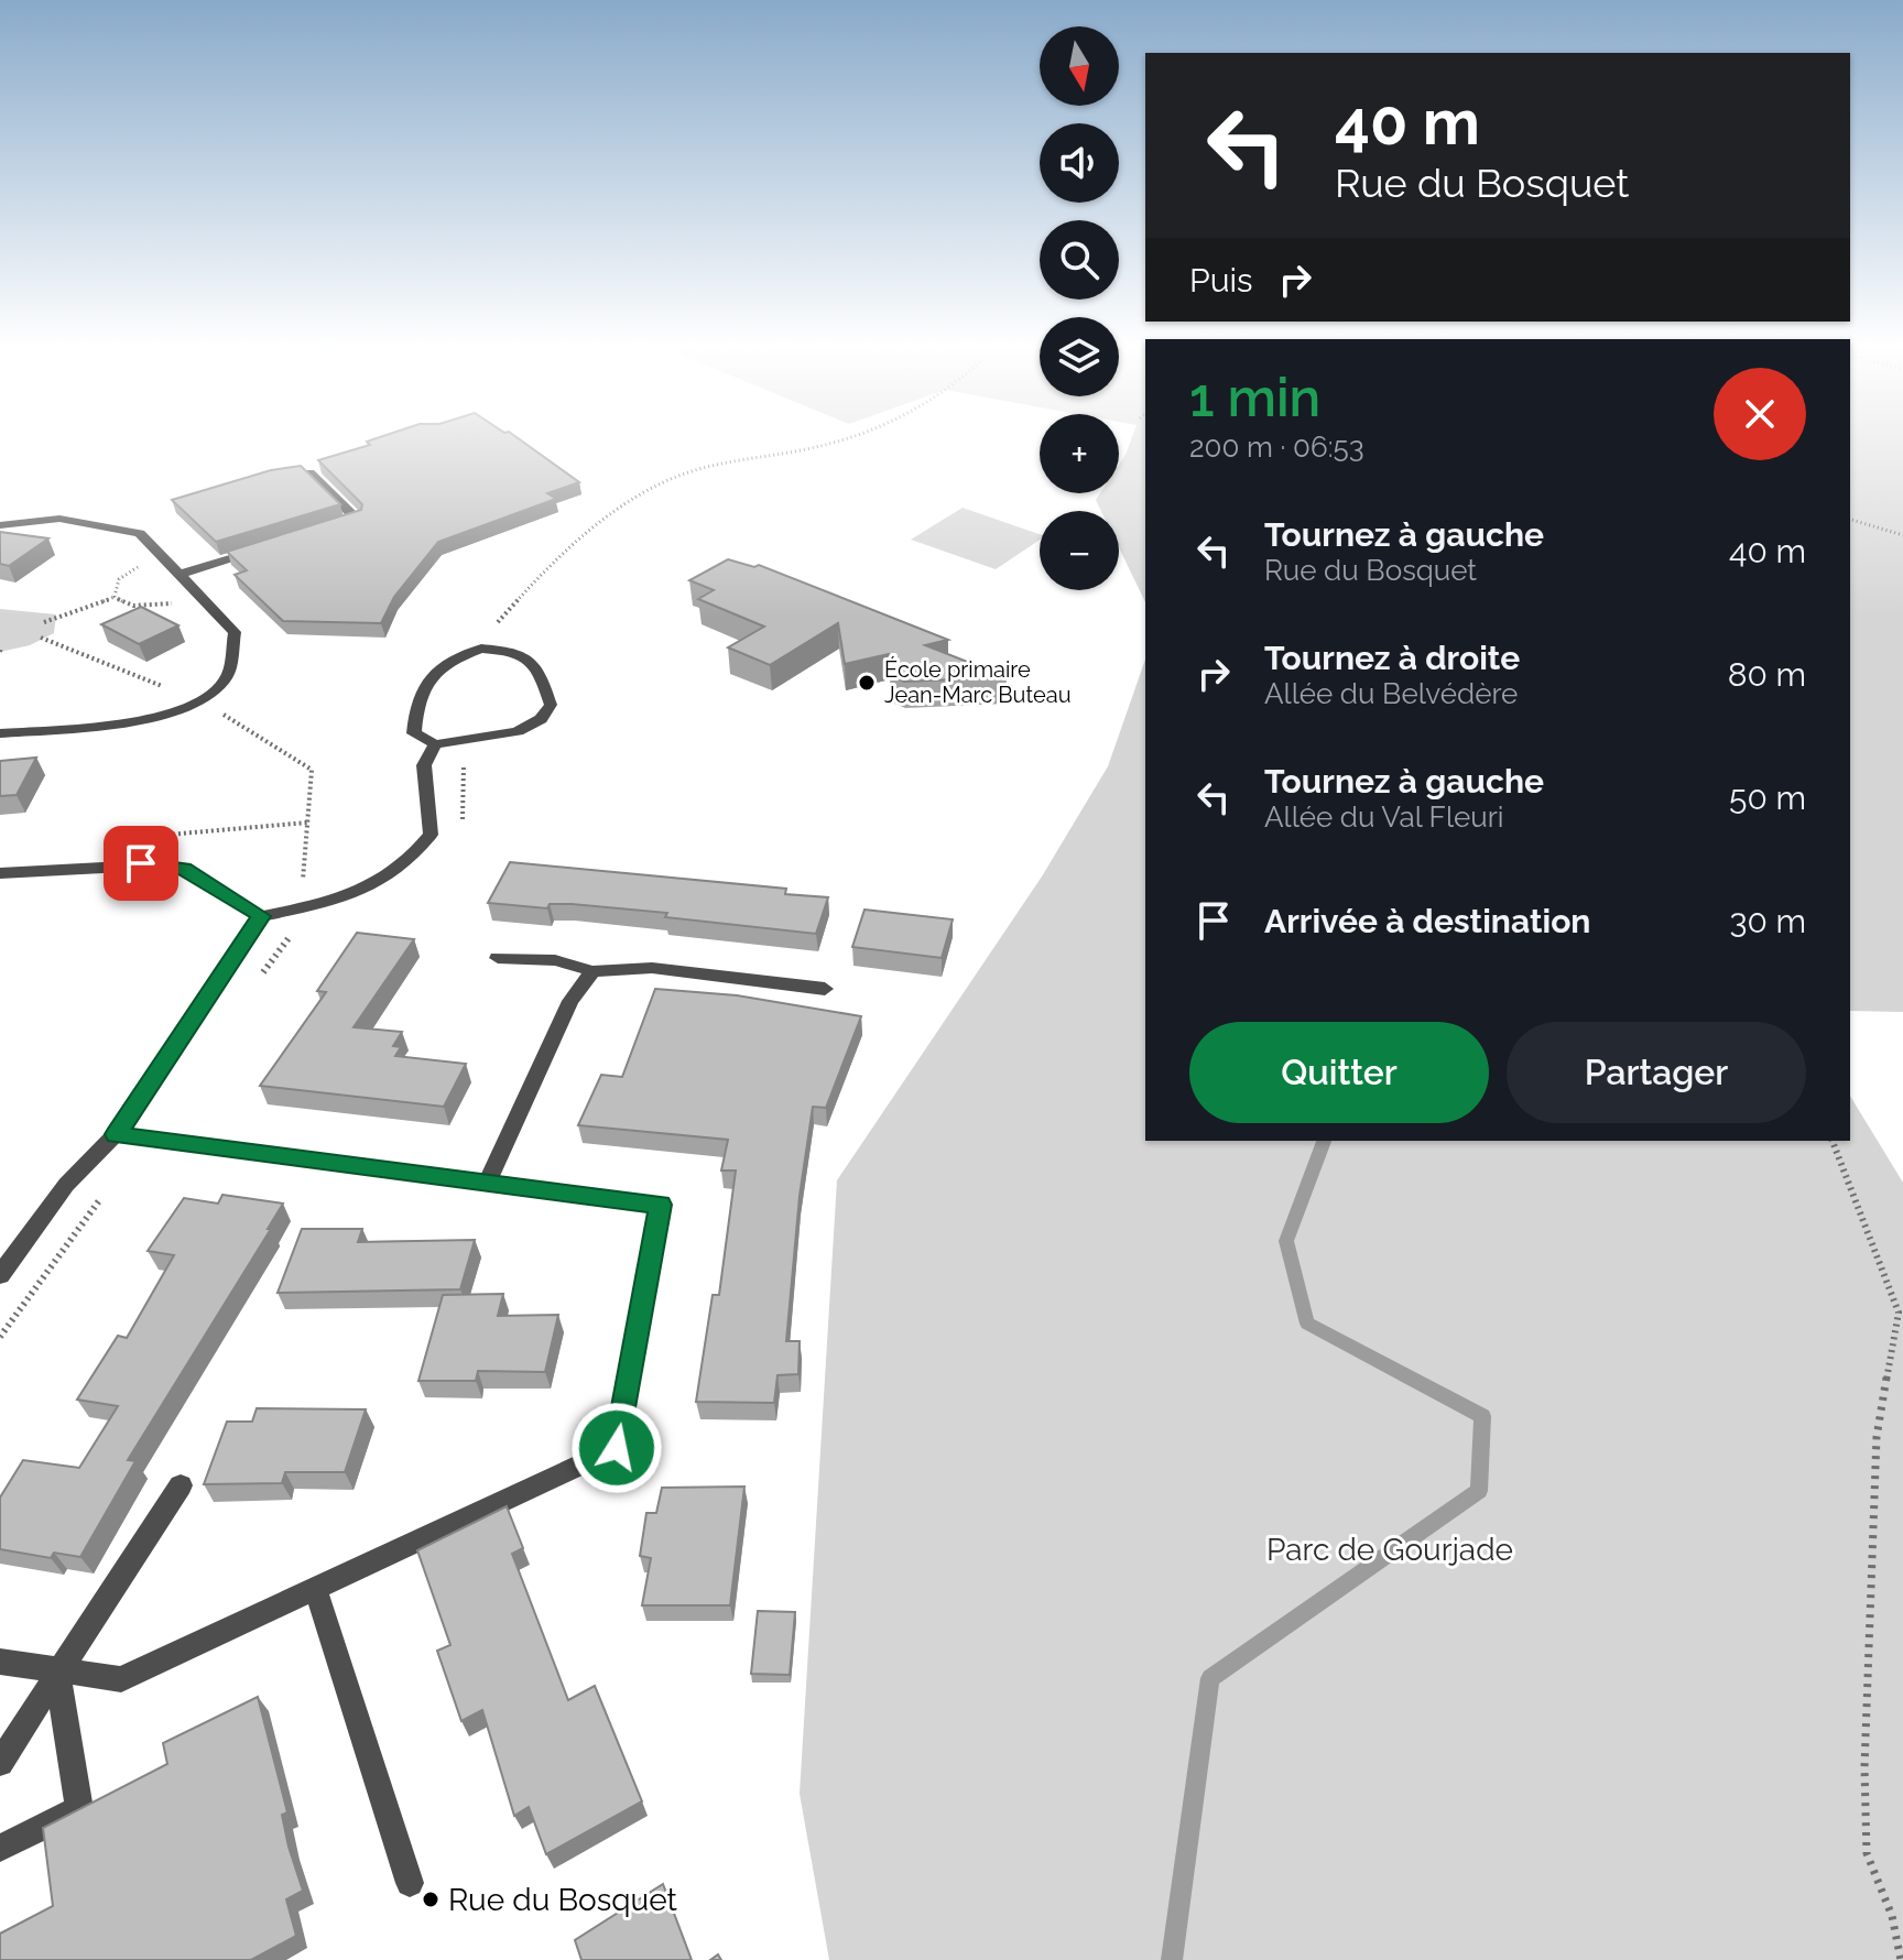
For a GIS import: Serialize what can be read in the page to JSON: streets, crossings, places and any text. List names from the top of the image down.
{
  "parks": ["Parc de Gourjade"],
  "places": ["École primaire Jean-Marc Buteau", "Rue du Bosquet"],
  "north": "bottom",
  "page": {
    "map_buttons": ["+", "−"],
    "turn": ["40 m", "Rue du Bosquet"],
    "then": "Puis",
    "heading": ["1 min", "200 m · 06:53"],
    "list": [
      {
        "name": "Tournez à gauche",
        "note": "Rue du Bosquet",
        "value": "40 m"
      },
      {
        "name": "Tournez à droite",
        "note": "Allée du Belvédère",
        "value": "80 m"
      },
      {
        "name": "Tournez à gauche",
        "note": "Allée du Val Fleuri",
        "value": "50 m"
      },
      {
        "name": "Arrivée à destination",
        "value": "30 m"
      }
    ],
    "buttons": ["Quitter", "Partager"]
  }
}
